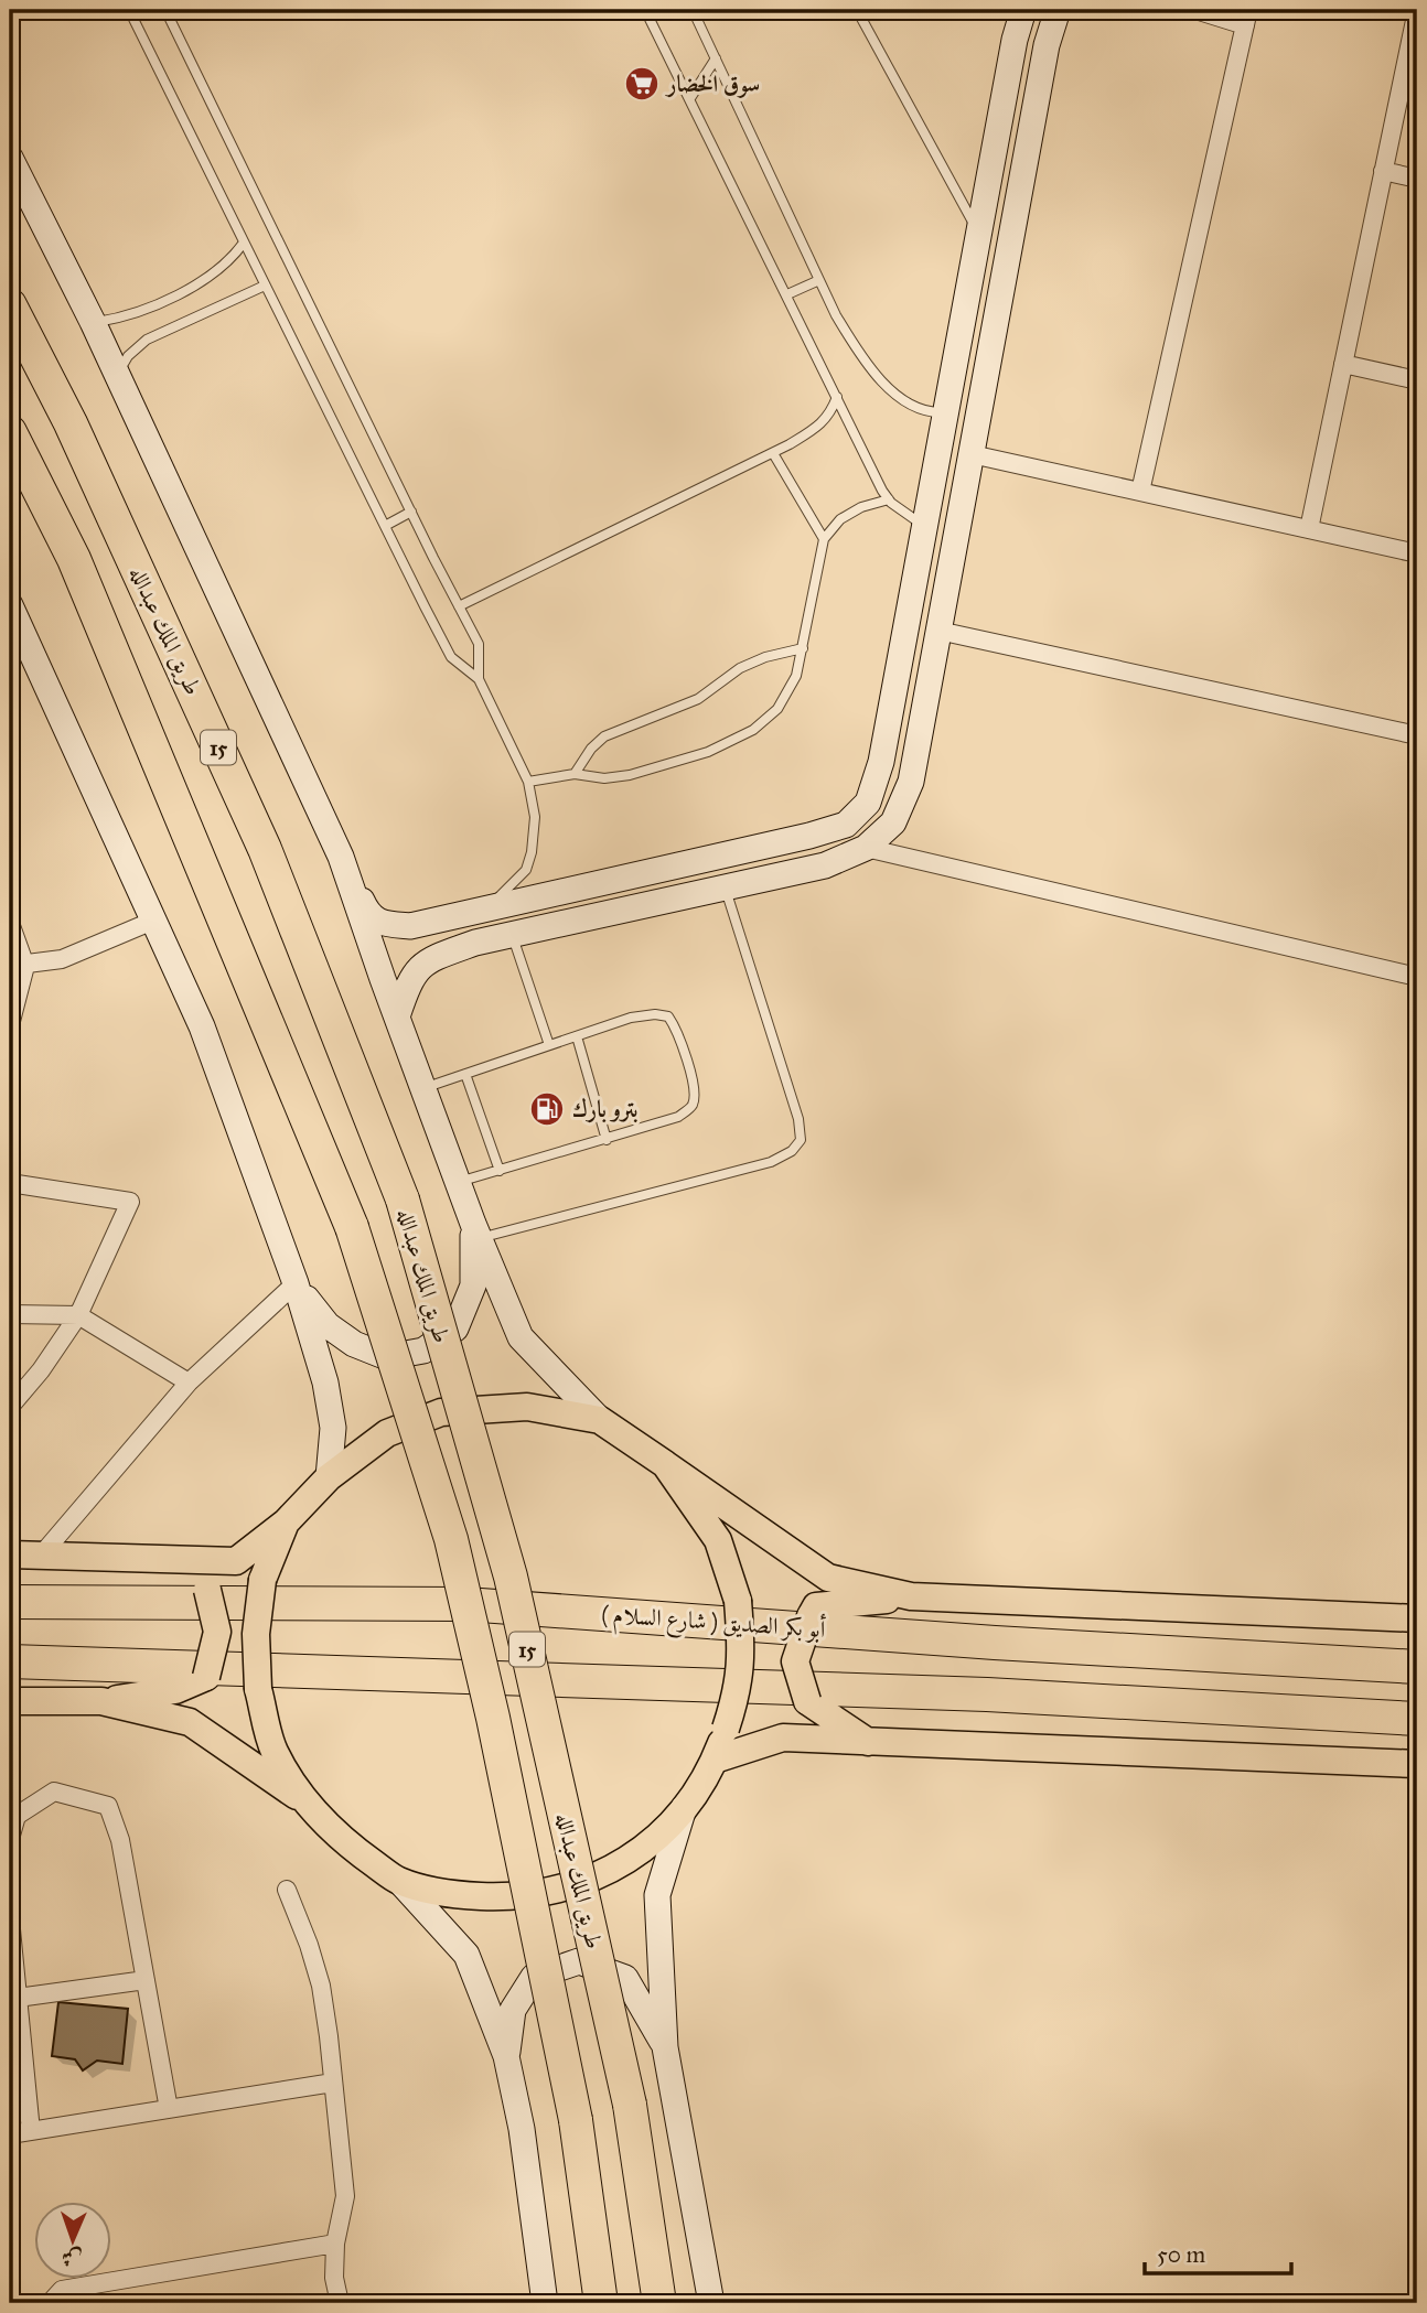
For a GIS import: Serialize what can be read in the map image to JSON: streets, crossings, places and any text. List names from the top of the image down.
{
  "streets": {
    "highway": ["طريق الملك عبدالله", "15", "( شارع السلام ) أبو بكر الصديق"]
  },
  "places": {
    "supermarket": ["سوق الخضار"],
    "fuel station": ["بترو بارك"]
  },
  "scale_bar": "50 m",
  "north": "bottom"
}
